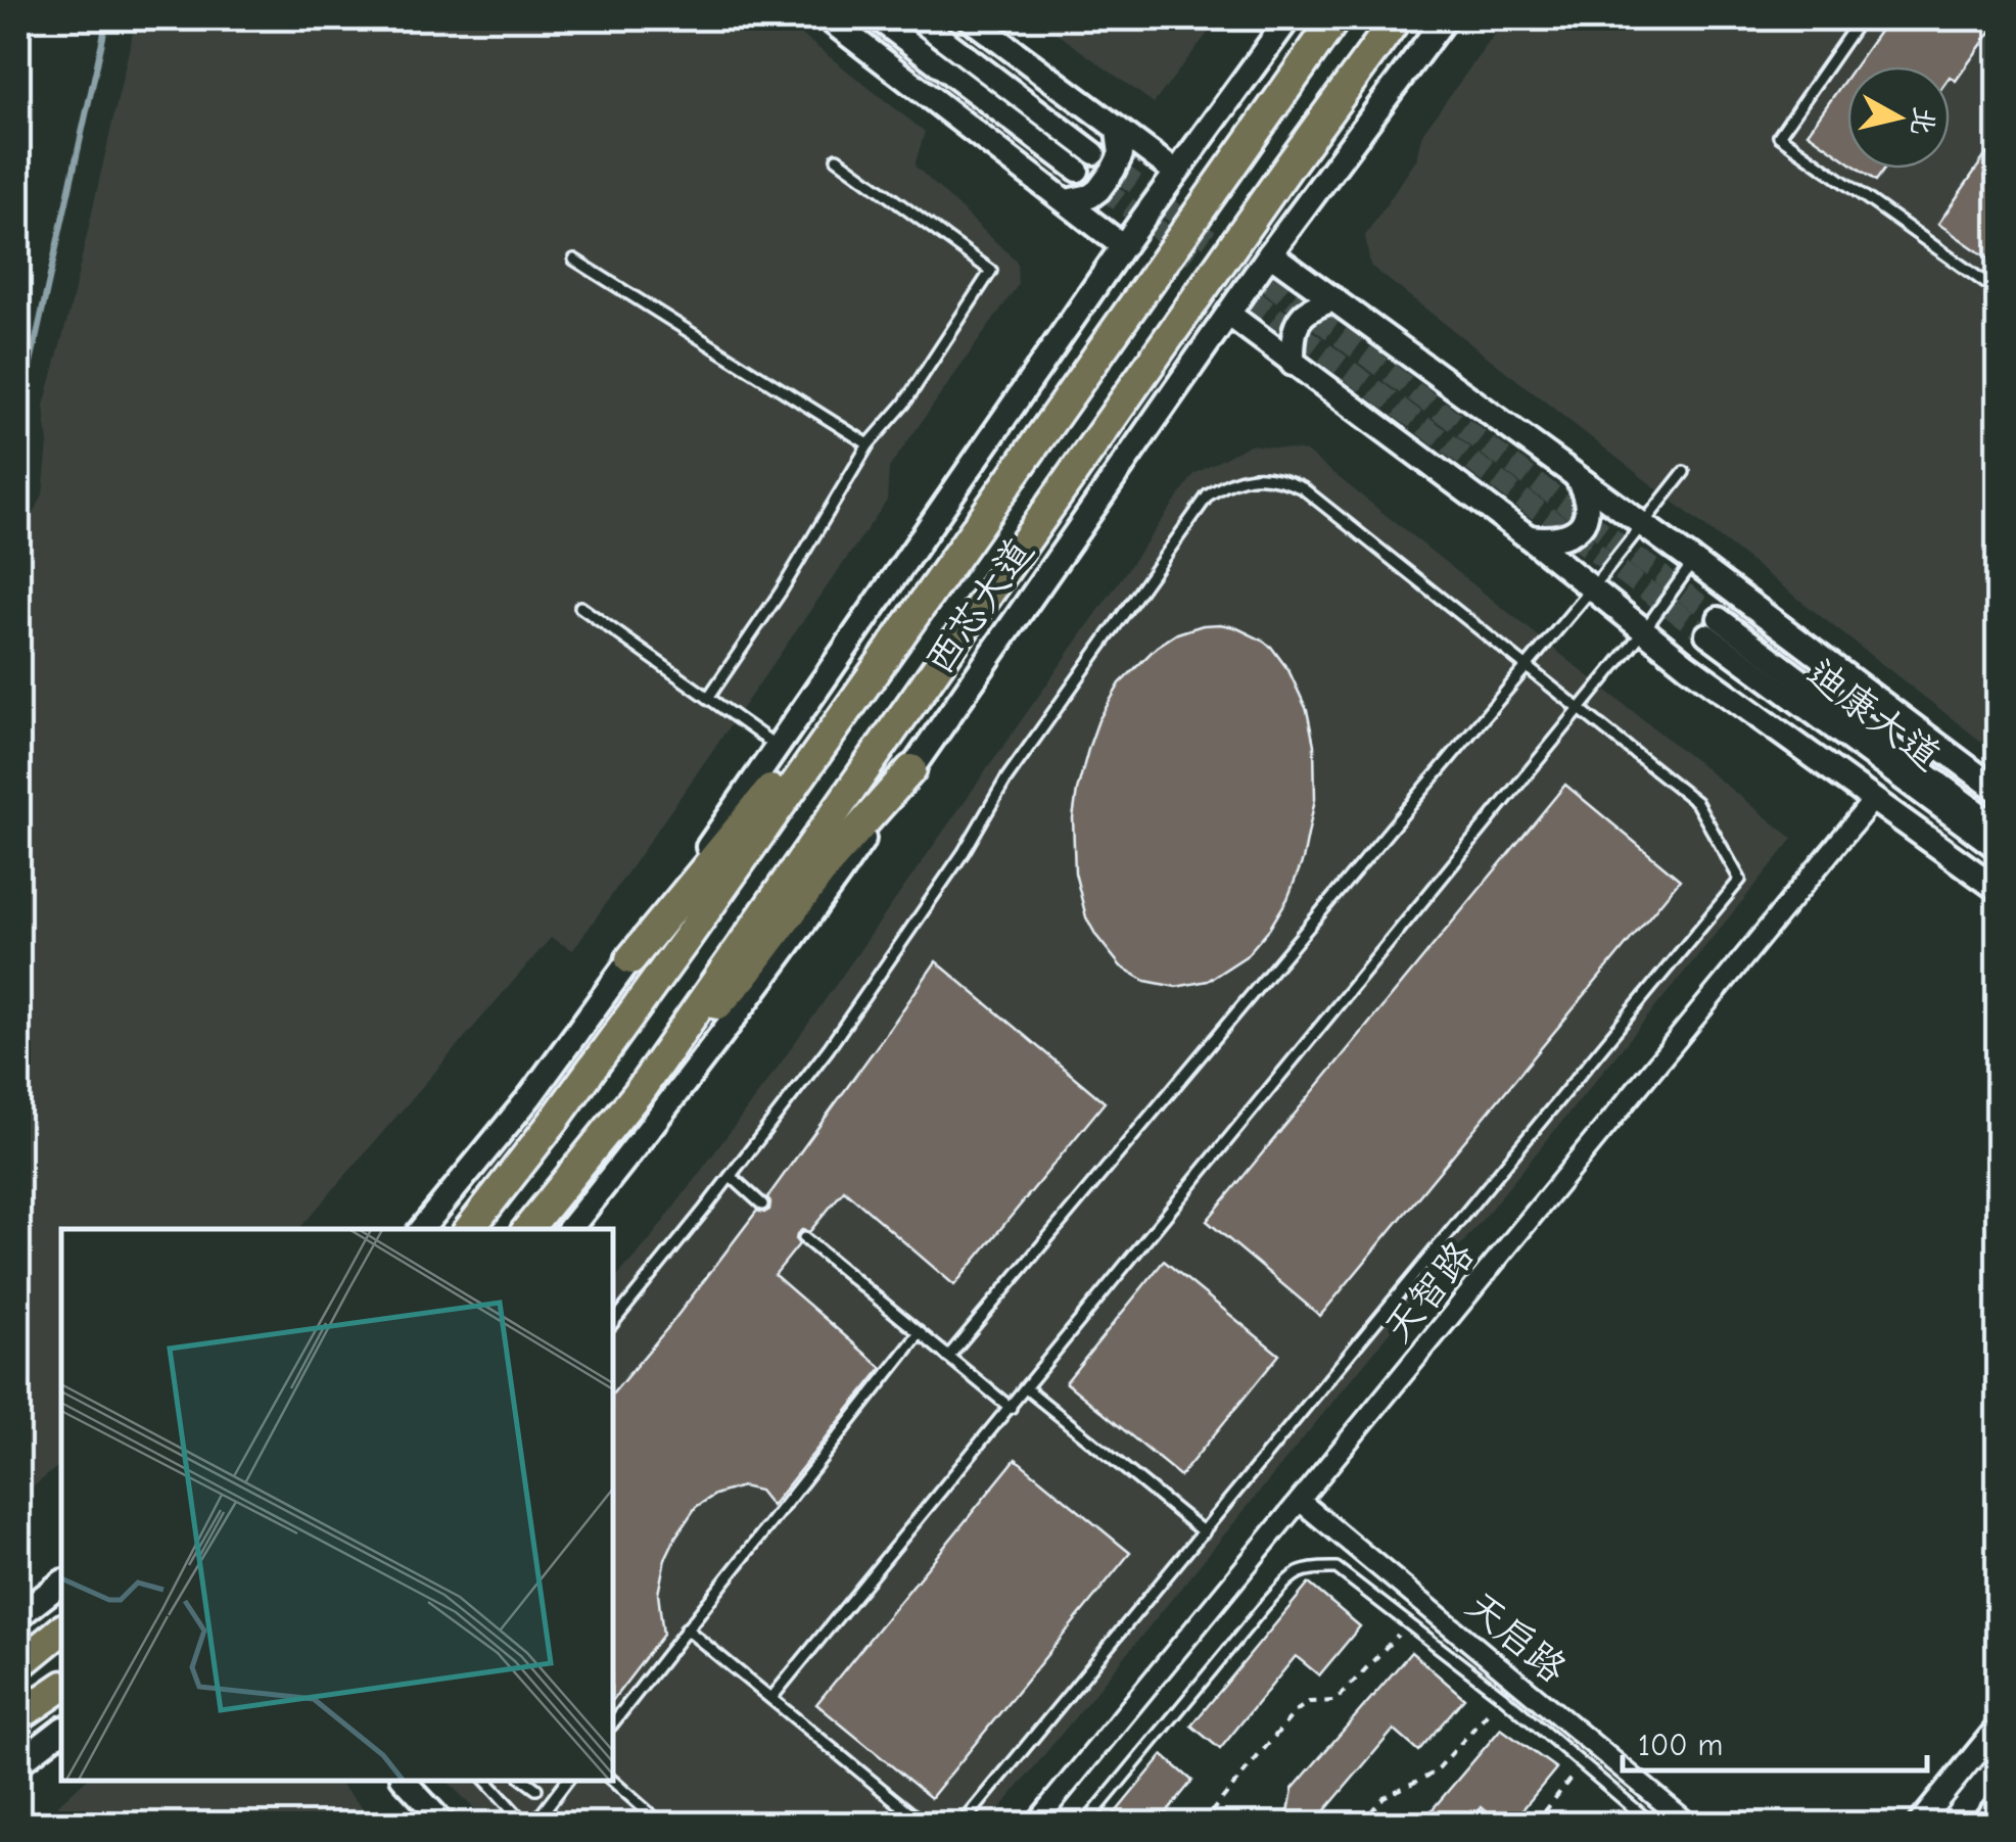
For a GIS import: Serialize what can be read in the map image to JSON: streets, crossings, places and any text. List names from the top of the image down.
{
  "streets": {
    "highway": ["西芯大道"],
    "street": ["迪康大道", "天智路", "天启路"]
  },
  "crossings": [
    ["天智路", "天启路"]
  ],
  "scale_bar": "100 m",
  "north": "right"
}
